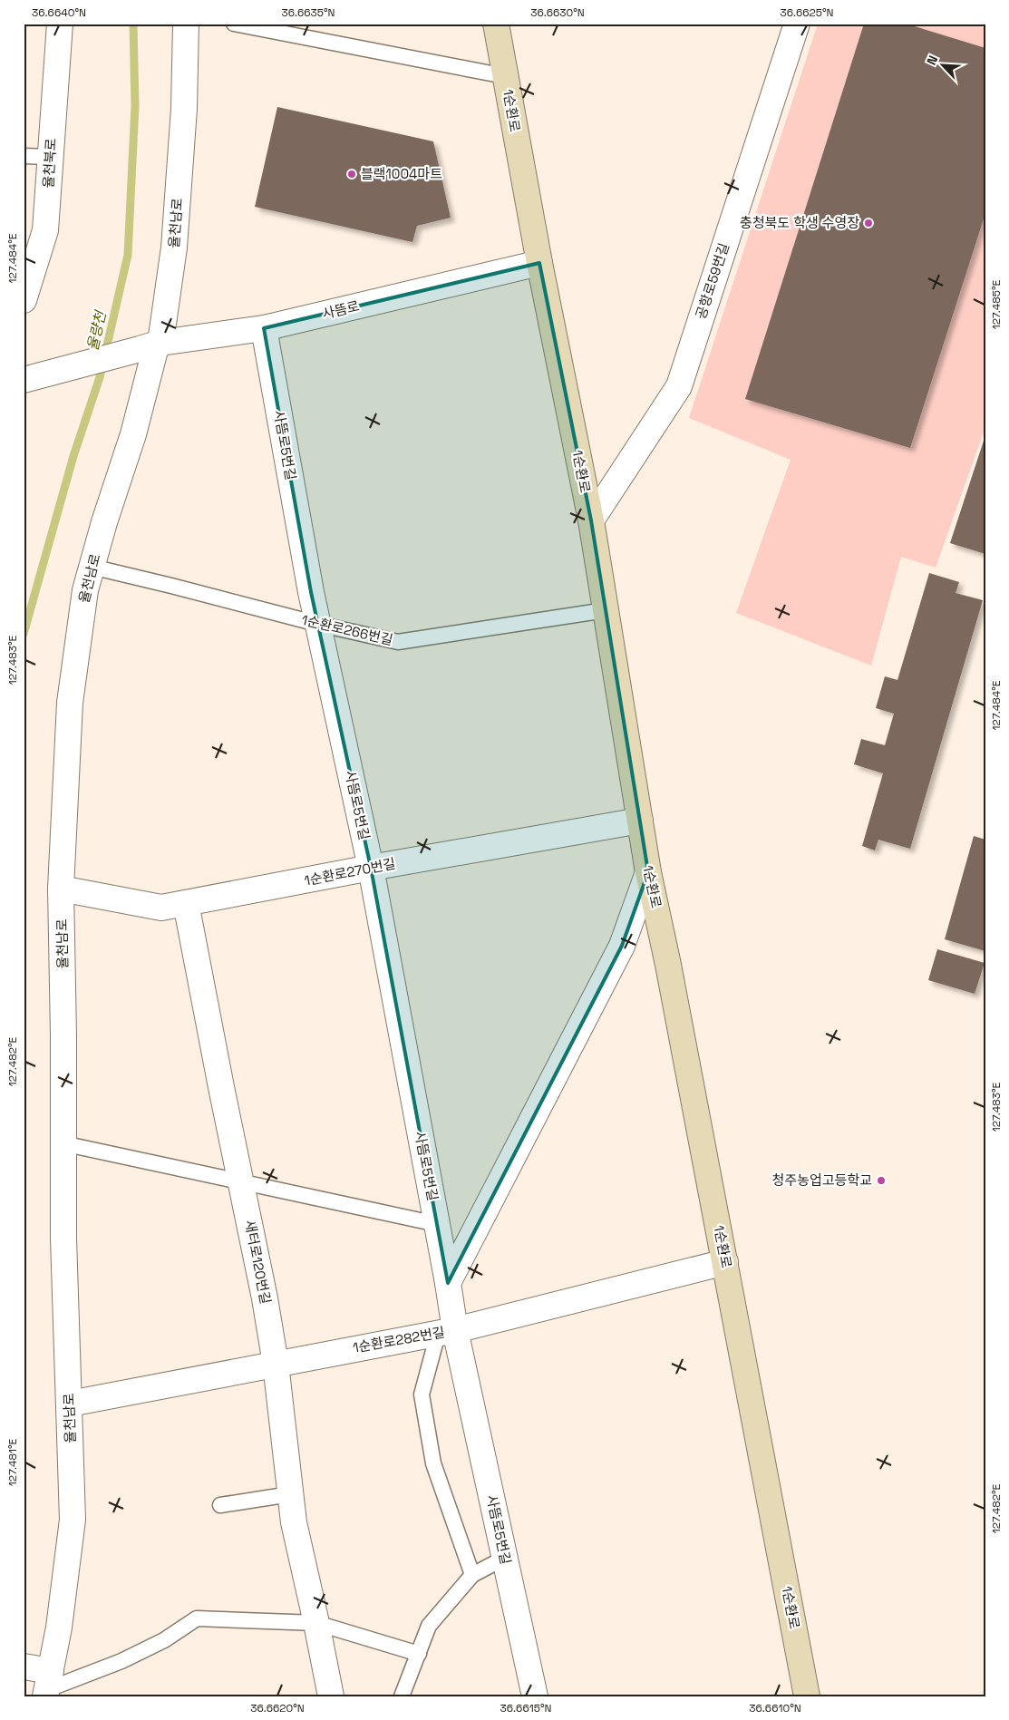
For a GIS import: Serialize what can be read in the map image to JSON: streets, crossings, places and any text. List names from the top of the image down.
{
  "streets": {
    "main road": ["1순환로"],
    "street": [
      "율천북로",
      "율천남로",
      "공항로59번길",
      "사뜸로",
      "사뜸로5번길",
      "1순환로270번길",
      "새터로120번길",
      "1순환로282번길"
    ],
    "lane": ["1순환로266번길"]
  },
  "crossings": [
    ["1순환로", "공항로59번길"],
    ["1순환로", "사뜸로"],
    ["1순환로", "1순환로266번길"],
    ["1순환로", "1순환로270번길"],
    ["1순환로", "1순환로282번길"],
    ["율천남로", "사뜸로"],
    ["율천남로", "1순환로266번길"],
    ["율천남로", "1순환로270번길"],
    ["율천남로", "1순환로282번길"],
    ["사뜸로", "사뜸로5번길"],
    ["사뜸로5번길", "1순환로266번길"],
    ["사뜸로5번길", "1순환로270번길"],
    ["사뜸로5번길", "1순환로282번길"],
    ["1순환로270번길", "새터로120번길"],
    ["새터로120번길", "1순환로282번길"]
  ],
  "water": ["율량천"],
  "places": ["블랙1004마트", "충청북도 학생 수영장", "청주농업고등학교"],
  "north": "top left",
  "coordinates": [
    "36.6640°N",
    "36.6635°N",
    "36.6630°N",
    "36.6625°N",
    "127.484°E",
    "127.485°E",
    "127.483°E",
    "127.482°E",
    "127.481°E",
    "36.6620°N",
    "36.6615°N",
    "36.6610°N"
  ]
}
